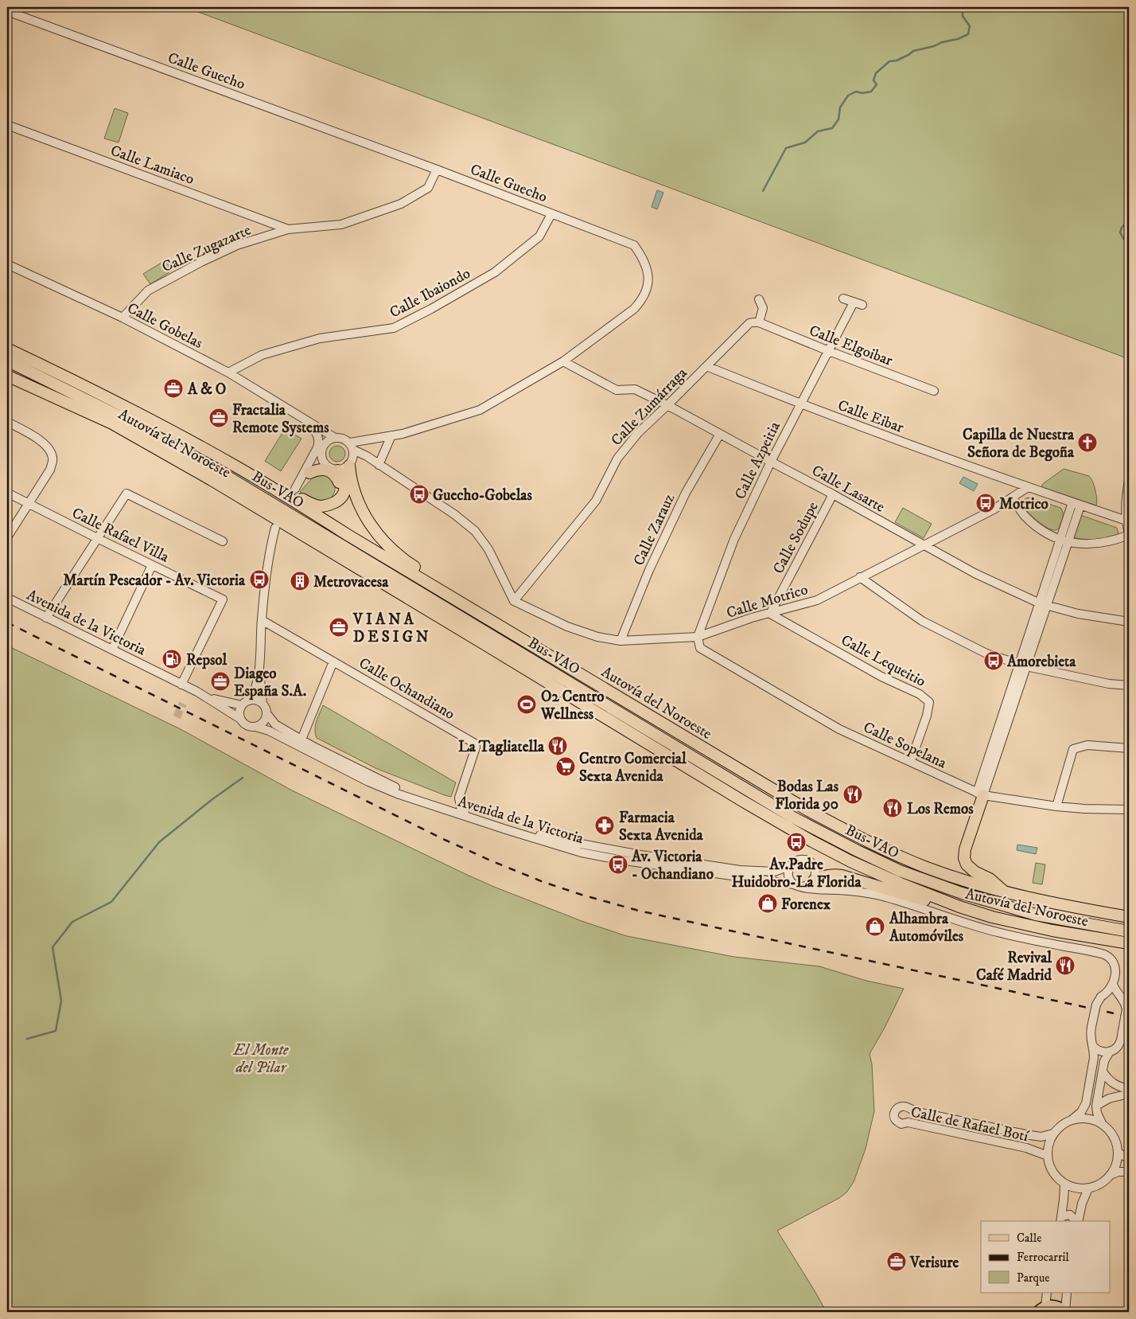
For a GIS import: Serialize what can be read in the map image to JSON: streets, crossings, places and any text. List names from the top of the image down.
{
  "streets": {
    "highway": ["Autovía del Noroeste", "Bus-VAO"],
    "street": [
      "Calle Guecho",
      "Calle Lamiaco",
      "Calle Zugazarte",
      "Calle Ibaiondo",
      "Calle Gobelas",
      "Calle Elgoibar",
      "Calle Zumárraga",
      "Calle Eibar",
      "Calle Azpeitia",
      "Calle Lasarte",
      "Calle Zarauz",
      "Calle Rafael Villa",
      "Calle Sodupe",
      "Calle Motrico",
      "Avenida de la Victoria",
      "Calle Lequeitio",
      "Calle Ochandiano",
      "Calle Sopelana",
      "Calle de Rafael Botí"
    ]
  },
  "crossings": [
    ["Calle Guecho", "Calle Zugazarte"],
    ["Calle Guecho", "Calle Ibaiondo"],
    ["Calle Guecho", "Calle Gobelas"],
    ["Calle Guecho", "Calle Lasarte"],
    ["Calle Lamiaco", "Calle Zugazarte"],
    ["Calle Zugazarte", "Calle Gobelas"],
    ["Calle Ibaiondo", "Calle Gobelas"],
    ["Calle Elgoibar", "Calle Zumárraga"],
    ["Calle Elgoibar", "Calle Azpeitia"],
    ["Calle Zumárraga", "Calle Eibar"],
    ["Calle Zumárraga", "Calle Lasarte"],
    ["Calle Zumárraga", "Calle Motrico"],
    ["Calle Eibar", "Calle Azpeitia"],
    ["Calle Eibar", "Calle Motrico"],
    ["Calle Azpeitia", "Calle Lasarte"],
    ["Calle Azpeitia", "Calle Motrico"],
    ["Calle Azpeitia", "Calle Sopelana"],
    ["Calle Lasarte", "Calle Zarauz"],
    ["Calle Lasarte", "Calle Sodupe"],
    ["Calle Lasarte", "Calle Motrico"],
    ["Calle Zarauz", "Calle Motrico"],
    ["Calle Rafael Villa", "Avenida de la Victoria"],
    ["Calle Sodupe", "Calle Motrico"],
    ["Calle Sodupe", "Calle Lequeitio"],
    ["Calle Motrico", "Calle Lequeitio"],
    ["Calle Motrico", "Calle Sopelana"],
    ["Avenida de la Victoria", "Calle Ochandiano"],
    ["Calle Lequeitio", "Calle Sopelana"]
  ],
  "parks": ["El Monte del Pilar"],
  "places": {
    "office": [
      "A & O",
      "Fractalia Remote Systems",
      "V I A N A D E S I G N",
      "Diageo España S.A.",
      "Verisure"
    ],
    "church": ["Capilla de Nuestra Señora de Begoña"],
    "bus stop": [
      "Guecho-Gobelas",
      "Motrico",
      "Martín Pescador - Av. Victoria",
      "Amorebieta",
      "Av.Padre Huidobro-La Florida",
      "Av. Victoria - Ochandiano"
    ],
    "building": ["Metrovacesa"],
    "fuel station": ["Repsol"],
    "sports": ["O2 Centro Wellness"],
    "restaurant": [
      "La Tagliatella",
      "Bodas Las Florida 90",
      "Los Remos",
      "Revival Café Madrid"
    ],
    "supermarket": ["Centro Comercial Sexta Avenida"],
    "pharmacy": ["Farmacia Sexta Avenida"],
    "shop": ["Forenex", "Alhambra Automóviles"]
  },
  "legend": ["Calle", "Ferrocarril", "Parque"]
}
